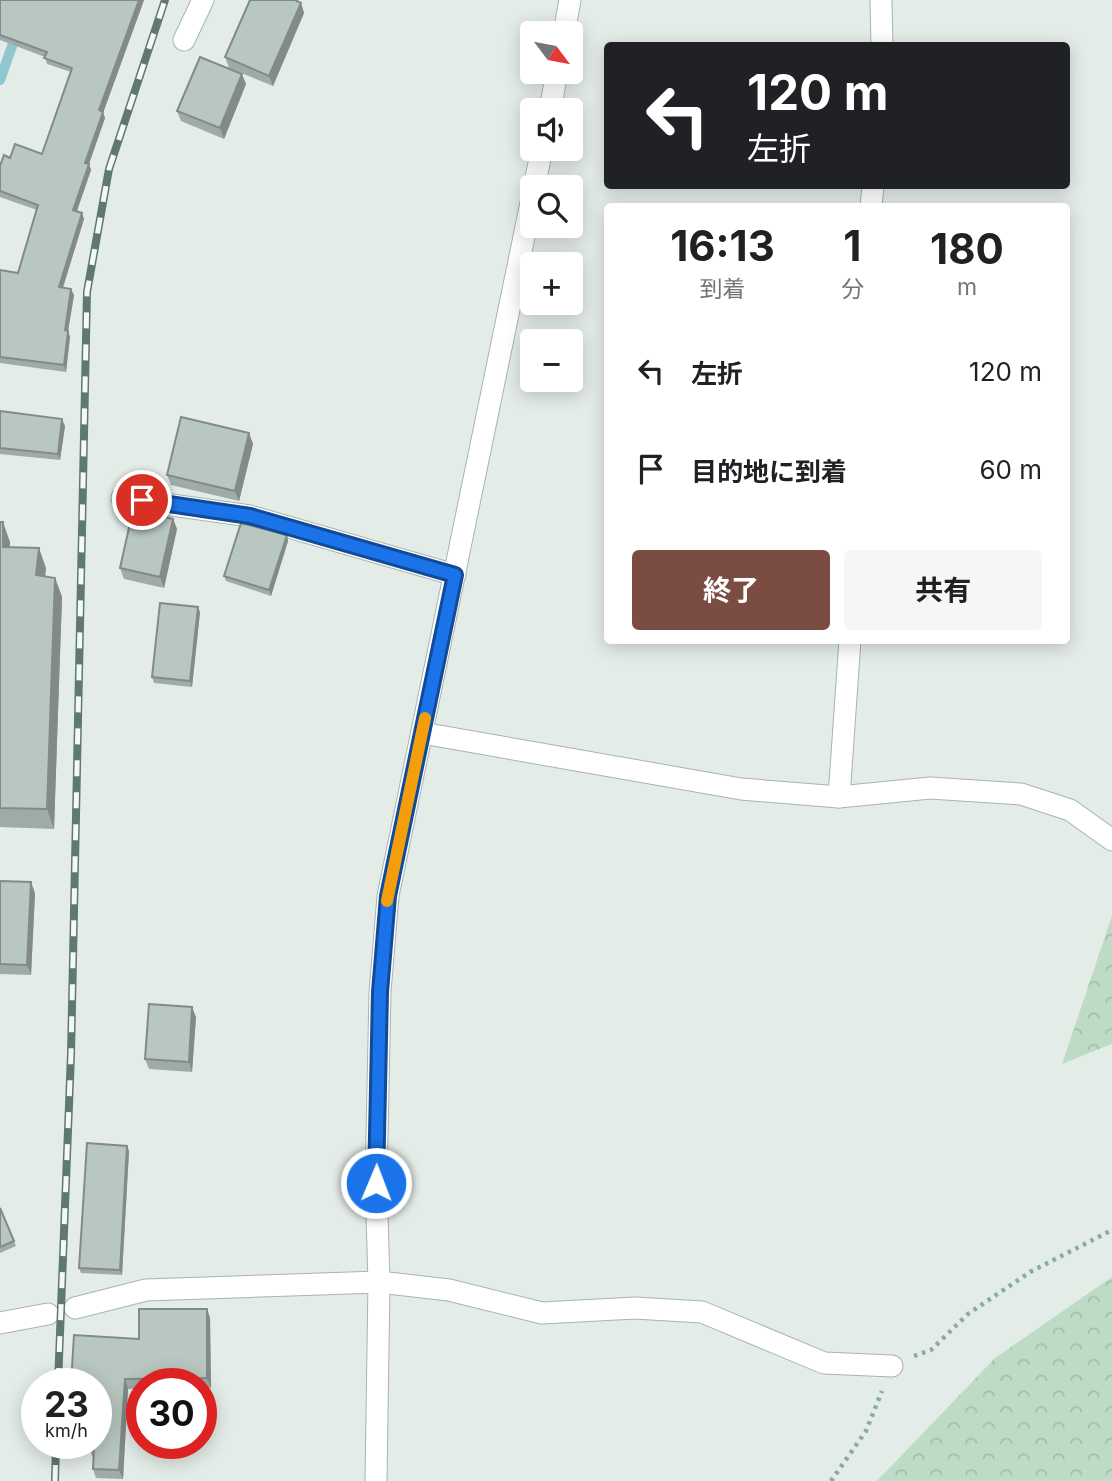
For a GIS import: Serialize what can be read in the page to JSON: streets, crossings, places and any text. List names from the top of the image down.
{
  "north": "bottom right",
  "page": {
    "map_buttons": ["+", "−"],
    "turn": ["120 m", "左折"],
    "eta": [
      "16:13",
      "到着",
      "1",
      "分",
      "180",
      "m"
    ],
    "list": [
      {
        "name": "左折",
        "value": "120 m"
      },
      {
        "name": "目的地に到着",
        "value": "60 m"
      }
    ],
    "buttons": ["終了", "共有"],
    "speed": "23 km/h",
    "limit": "30"
  }
}
